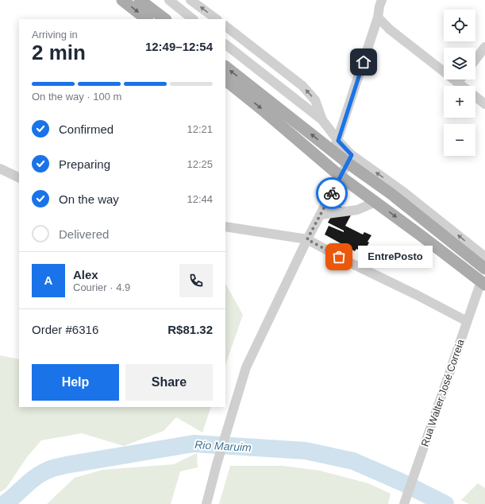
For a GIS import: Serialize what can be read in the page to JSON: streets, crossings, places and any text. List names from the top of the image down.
{
  "streets": {
    "street": ["Rua Walter José Correia"]
  },
  "water": ["Rio Maruim"],
  "places": ["EntrePosto"],
  "page": {
    "map_buttons": ["+", "−"],
    "heading": ["2 min", "Arriving in", "12:49–12:54"],
    "panel": [
      "Alex",
      "Courier · 4.9",
      "Order #6316",
      "R$81.32"
    ],
    "bar": "On the way · 100 m",
    "list": [
      ["Confirmed", "12:21"],
      ["Preparing", "12:25"],
      ["On the way", "12:44"],
      "Delivered"
    ],
    "bubble": "EntrePosto",
    "round": "A",
    "buttons": ["Help", "Share"]
  }
}
